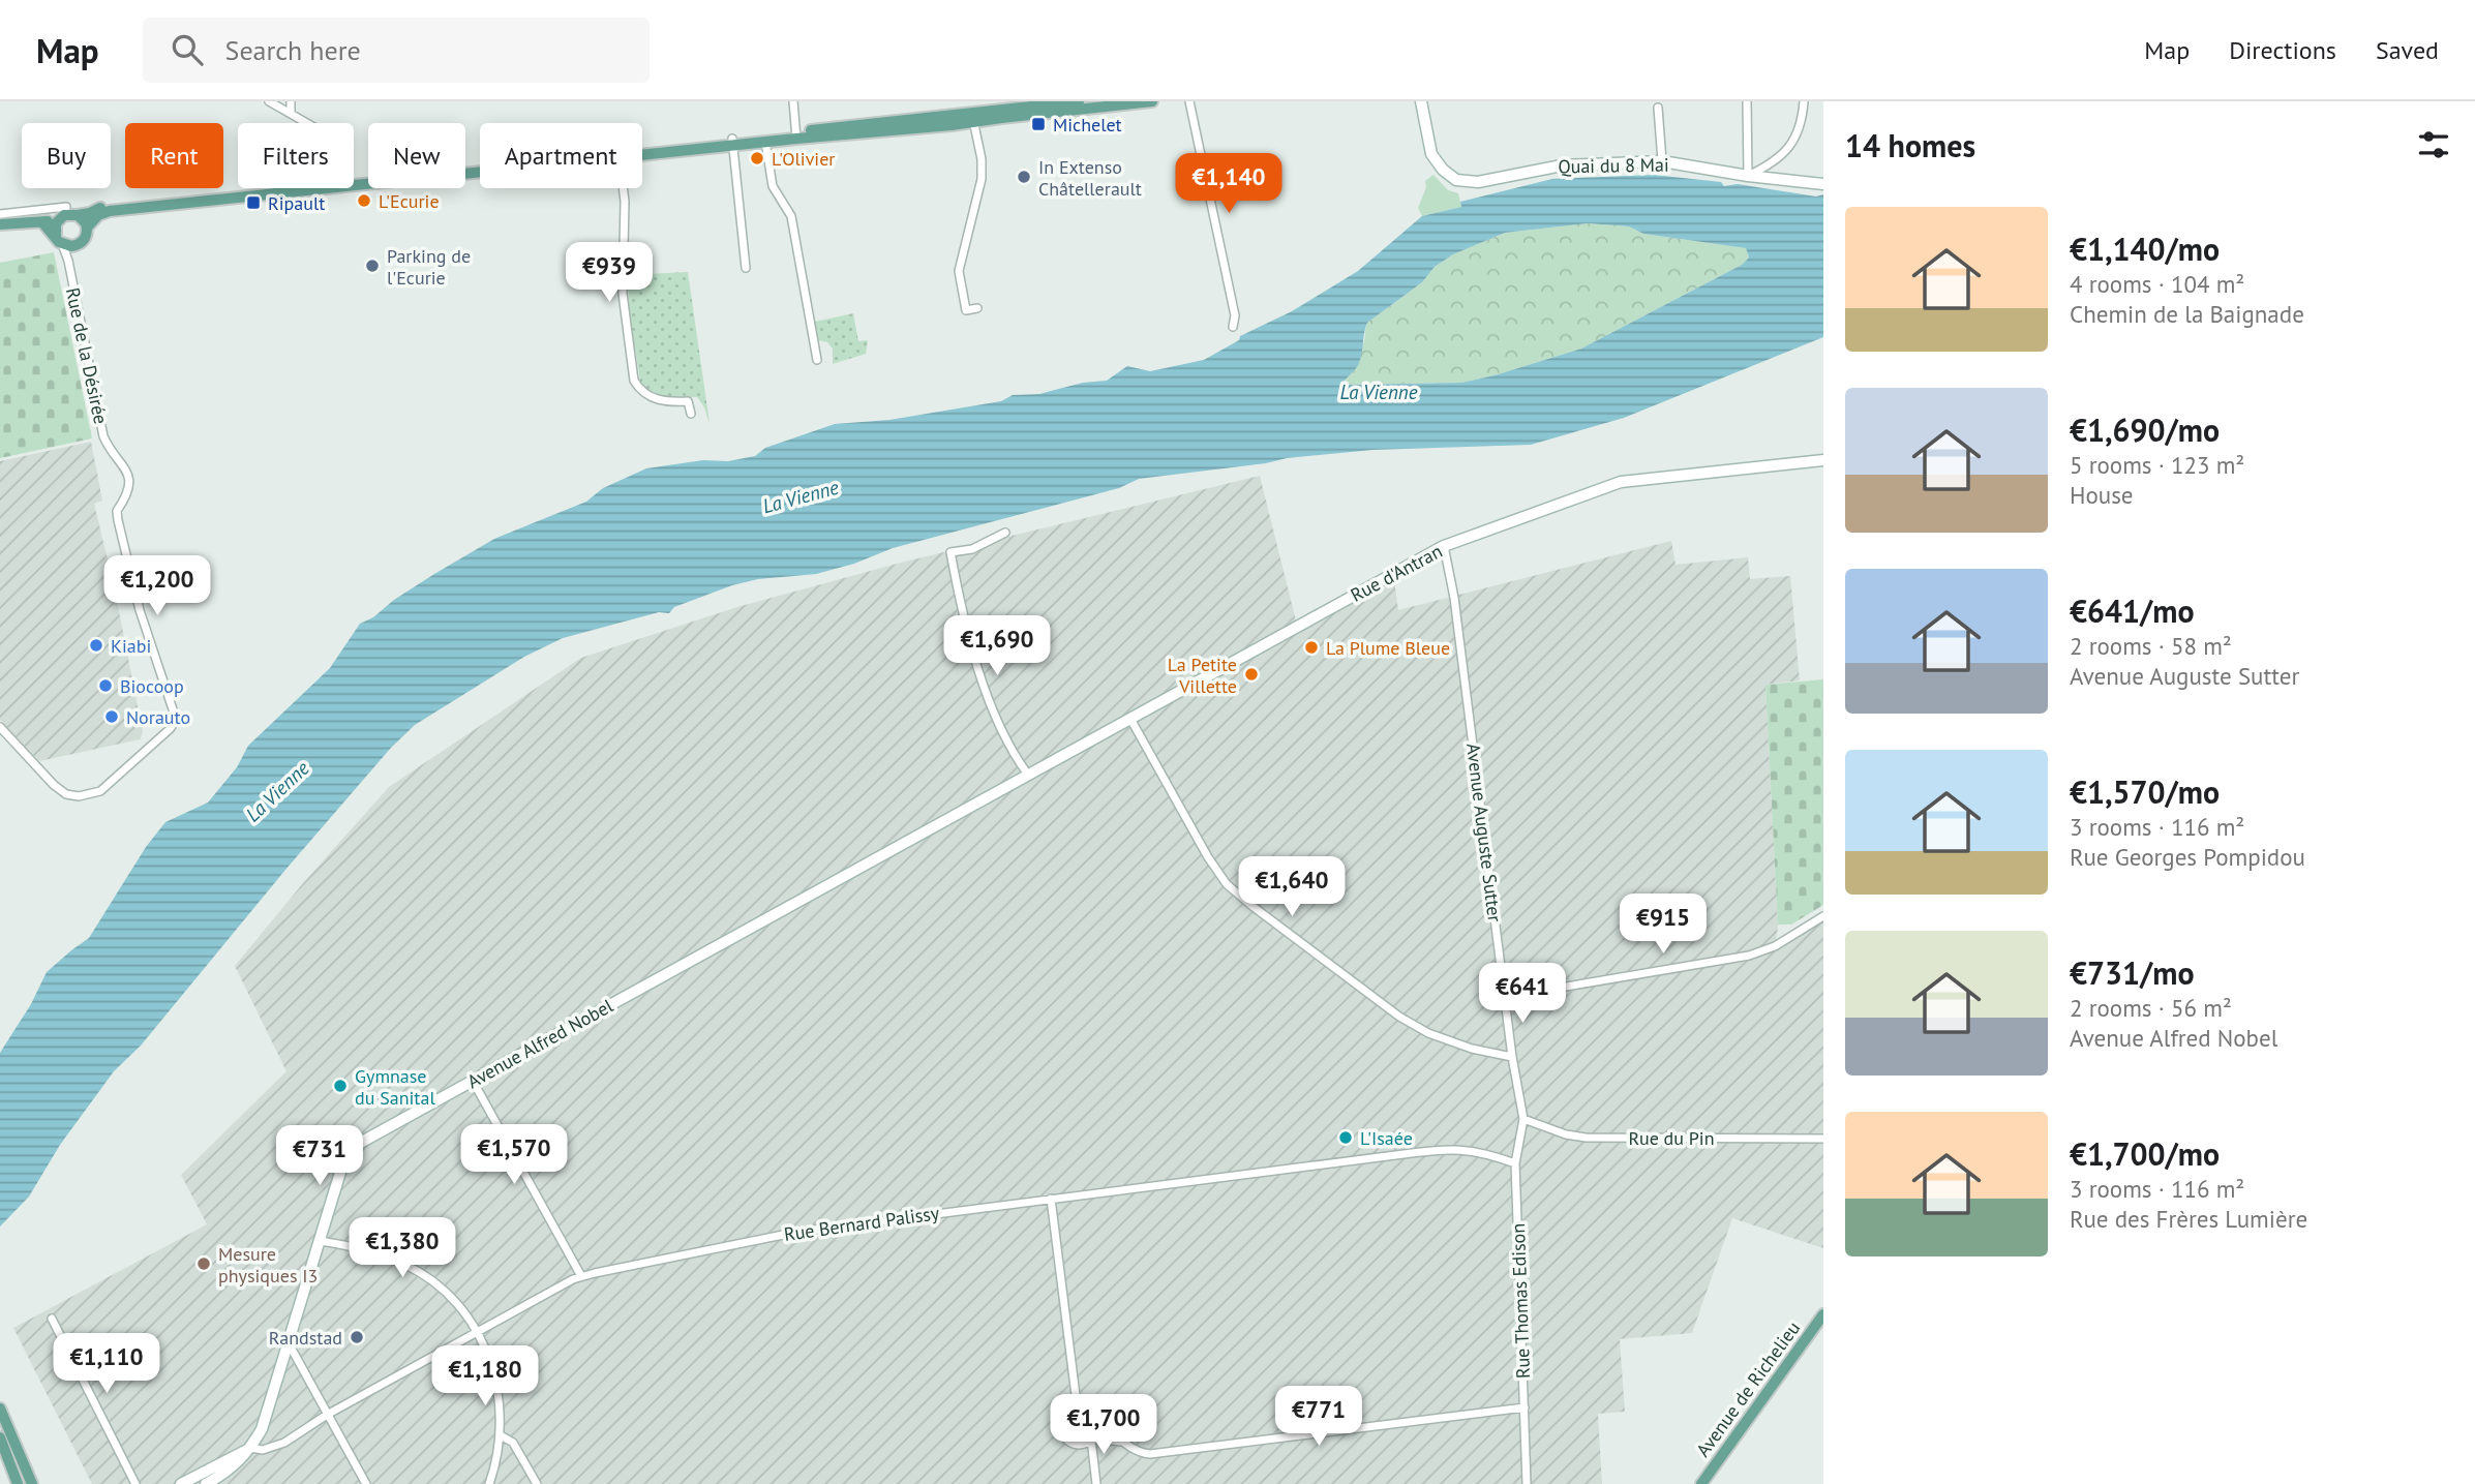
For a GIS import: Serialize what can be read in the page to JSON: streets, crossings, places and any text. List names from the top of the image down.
{
  "streets": {
    "main road": ["Avenue de Richelieu"],
    "street": [
      "Quai du 8 Mai",
      "Rue de la Désirée",
      "Rue d'Antran",
      "Avenue Auguste Sutter",
      "Avenue Alfred Nobel",
      "Rue du Pin",
      "Rue Bernard Palissy",
      "Rue Thomas Edison"
    ]
  },
  "crossings": [
    ["Rue d'Antran", "Avenue Auguste Sutter"],
    ["Rue d'Antran", "Avenue Alfred Nobel"],
    ["Avenue Auguste Sutter", "Rue du Pin"],
    ["Avenue Auguste Sutter", "Rue Thomas Edison"],
    ["Avenue Alfred Nobel", "Rue Bernard Palissy"],
    ["Rue du Pin", "Rue Thomas Edison"],
    ["Rue Bernard Palissy", "Rue Thomas Edison"]
  ],
  "water": ["La Vienne"],
  "places": {
    "transit": ["Michelet", "Ripault"],
    "other": [
      "L'Olivier",
      "In Extenso Châtellerault",
      "L'Ecurie",
      "Parking de l'Ecurie",
      "Kiabi",
      "La Plume Bleue",
      "La Petite Villette",
      "Biocoop",
      "Norauto",
      "Gymnase du Sanital",
      "L'Isaée",
      "Mesure physiques I3",
      "Randstad"
    ]
  },
  "page": {
    "header": "Map",
    "search": "Search here",
    "nav": ["Map", "Directions", "Saved"],
    "heading": "14 homes",
    "chip": [
      "Buy",
      "Rent",
      "Filters",
      "New",
      "Apartment"
    ],
    "price": [
      "€1,140",
      "€939",
      "€1,200",
      "€1,690",
      "€1,640",
      "€915",
      "€641",
      "€1,570",
      "€731",
      "€1,380",
      "€1,110",
      "€1,180",
      "€771",
      "€1,700"
    ],
    "list": [
      {
        "name": "€1,140/mo",
        "note": "4 rooms · 104 m² · Chemin de la Baignade"
      },
      {
        "name": "€1,690/mo",
        "note": "5 rooms · 123 m² · House"
      },
      {
        "name": "€641/mo",
        "note": "2 rooms · 58 m² · Avenue Auguste Sutter"
      },
      {
        "name": "€1,570/mo",
        "note": "3 rooms · 116 m² · Rue Georges Pompidou"
      },
      {
        "name": "€731/mo",
        "note": "2 rooms · 56 m² · Avenue Alfred Nobel"
      },
      {
        "name": "€1,700/mo",
        "note": "3 rooms · 116 m² · Rue des Frères Lumière"
      }
    ]
  }
}
